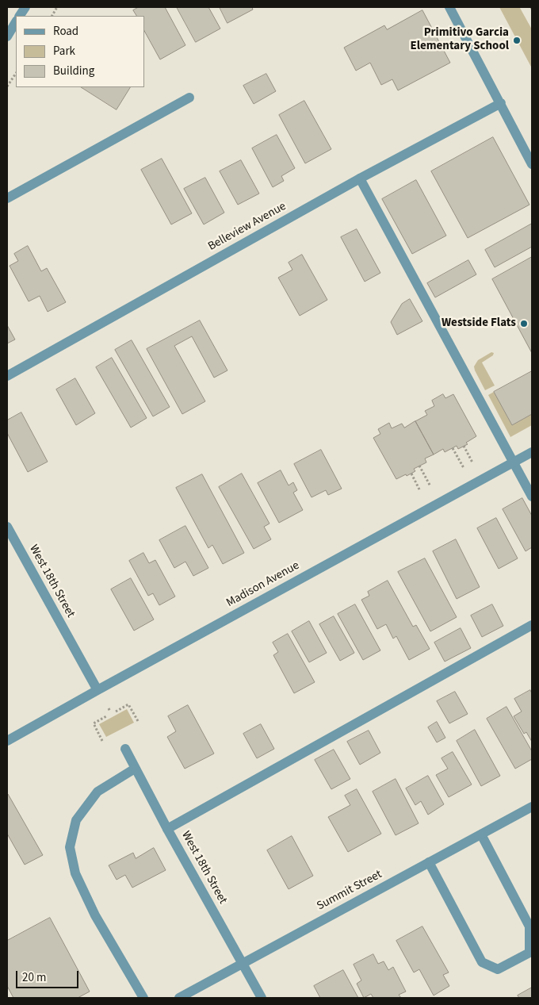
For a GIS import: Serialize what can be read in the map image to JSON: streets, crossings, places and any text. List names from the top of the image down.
{
  "streets": {
    "street": [
      "Belleview Avenue",
      "West 18th Street",
      "Madison Avenue",
      "Summit Street"
    ]
  },
  "crossings": [
    ["West 18th Street", "Madison Avenue"],
    ["West 18th Street", "Summit Street"]
  ],
  "places": ["Primitivo Garcia Elementary School", "Westside Flats"],
  "legend": ["Road", "Park", "Building"],
  "scale_bar": "20 m"
}
